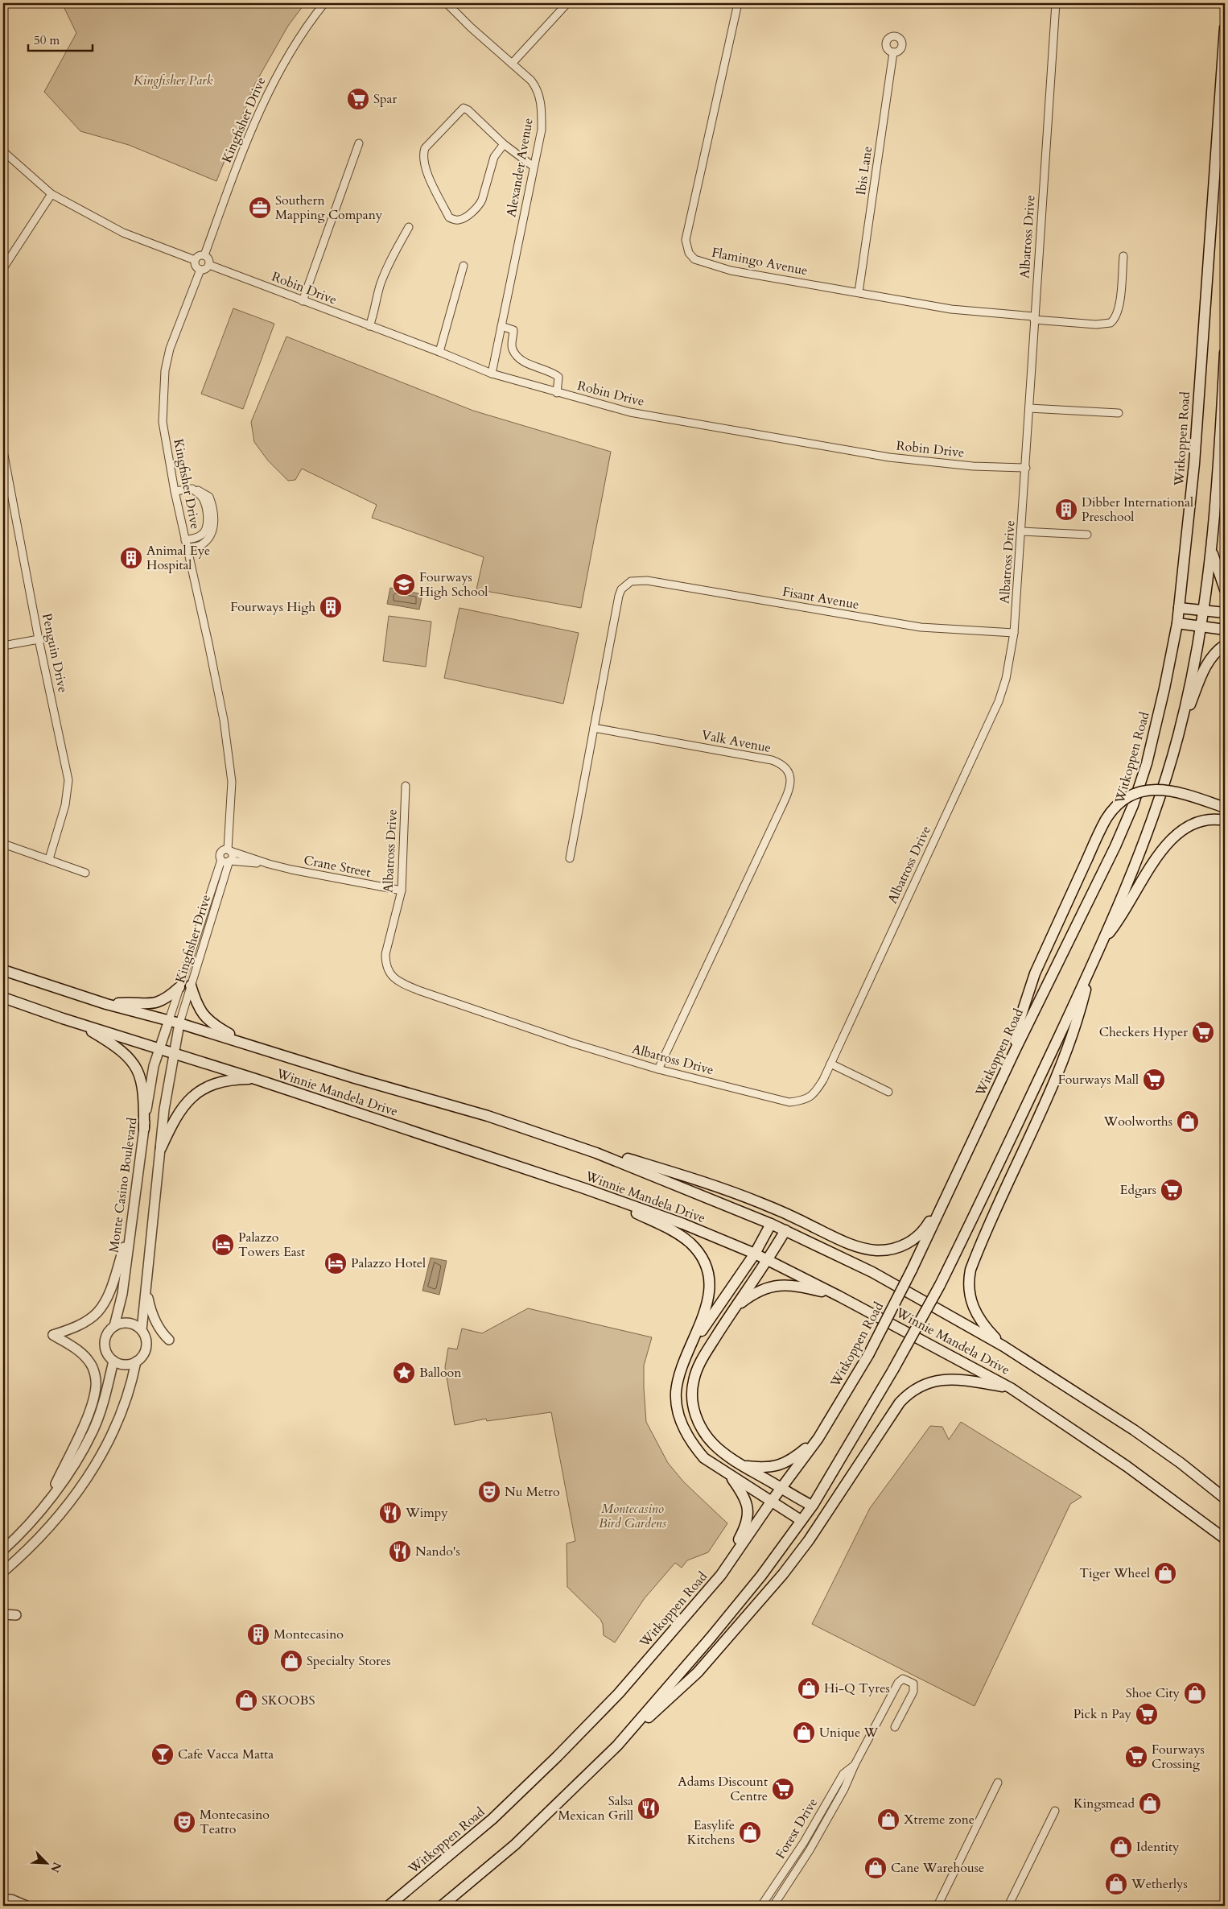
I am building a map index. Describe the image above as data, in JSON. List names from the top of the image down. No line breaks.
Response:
{"streets":{"main road":["Witkoppen Road","Winnie Mandela Drive"],"street":["Kingfisher Drive","Alexander Avenue","Ibis Lane","Albatross Drive","Flamingo Avenue","Robin Drive","Fisant Avenue","Penguin Drive","Valk Avenue","Crane Street","Monte Casino Boulevard","Forest Drive"]},"crossings":[["Kingfisher Drive","Robin Drive"],["Kingfisher Drive","Crane Street"],["Kingfisher Drive","Winnie Mandela Drive"],["Kingfisher Drive","Monte Casino Boulevard"],["Alexander Avenue","Robin Drive"],["Ibis Lane","Flamingo Avenue"],["Albatross Drive","Flamingo Avenue"],["Albatross Drive","Robin Drive"],["Albatross Drive","Fisant Avenue"],["Albatross Drive","Valk Avenue"],["Albatross Drive","Crane Street"],["Fisant Avenue","Valk Avenue"],["Winnie Mandela Drive","Monte Casino Boulevard"]],"parks":["Kingfisher Park","Montecasino Bird Gardens"],"places":{"supermarket":["Spar","Checkers Hyper","Fourways Mall","Edgars","Pick n Pay","Fourways Crossing","Adams Discount Centre"],"office":["Southern Mapping Company"],"building":["Dibber International Preschool","Animal Eye Hospital","Fourways High","Montecasino"],"school or university":["Fourways High School"],"shop":["Woolworths","Tiger Wheel","Specialty Stores","Hi-Q Tyres","Shoe City","SKOOBS","Unique W","Kingsmead","Xtreme zone","Easylife Kitchens","Identity","Cane Warehouse","Wetherlys"],"hotel":["Palazzo Towers East","Palazzo Hotel"],"place":["Balloon"],"theatre":["Nu Metro","Montecasino Teatro"],"restaurant":["Wimpy","Nando's","Salsa Mexican Grill"],"bar":["Cafe Vacca Matta"]},"scale_bar":"50 m","north":"bottom right"}
